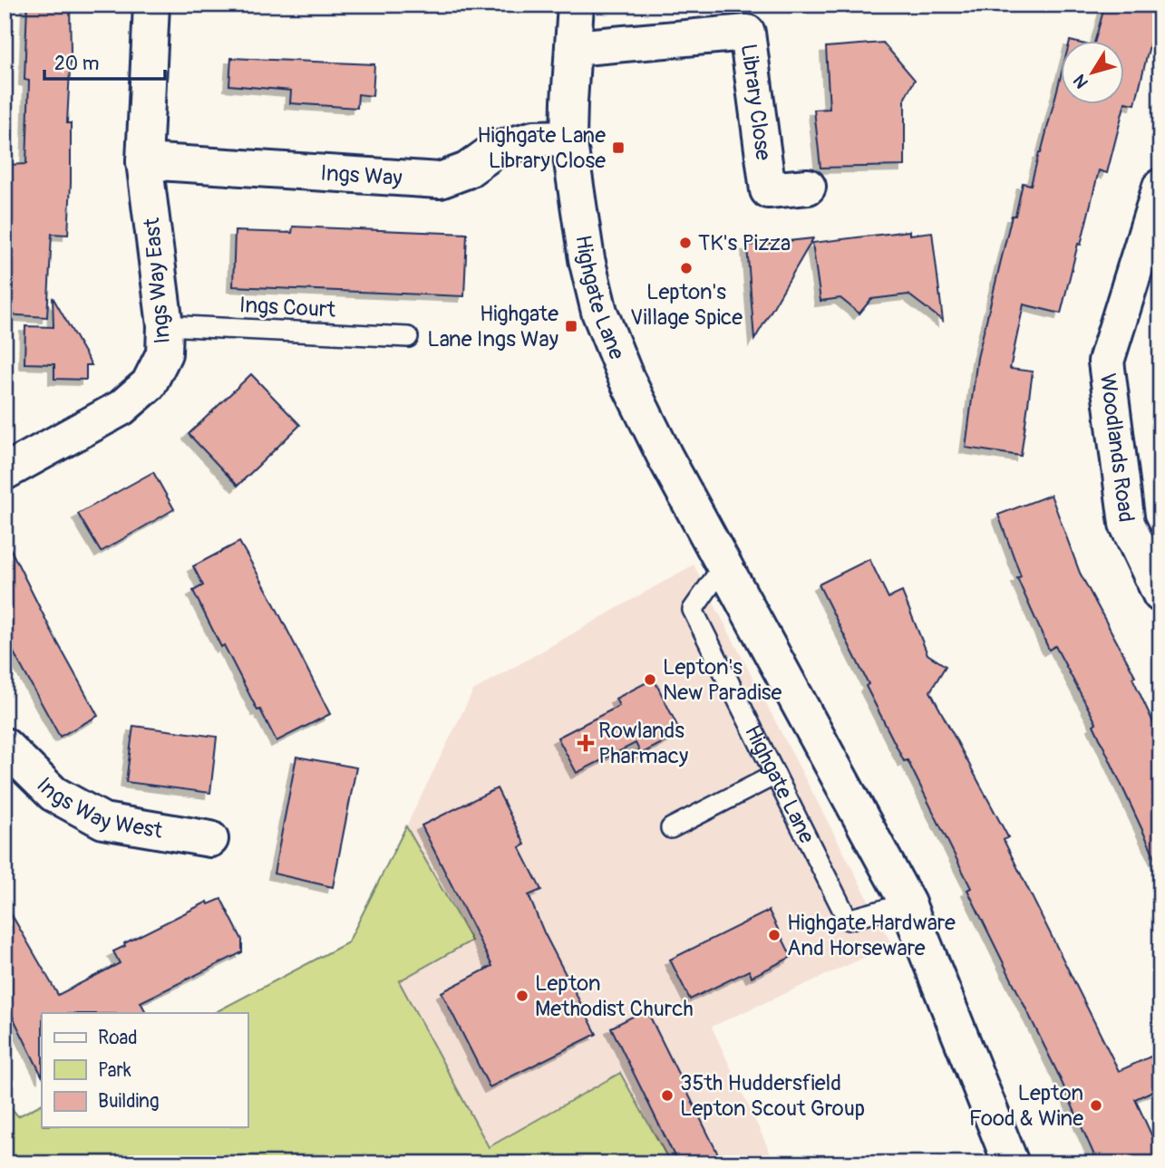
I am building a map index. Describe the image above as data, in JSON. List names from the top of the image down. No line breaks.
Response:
{"streets":{"street":["Library Close","Ings Way","Ings Way East","Highgate Lane","Woodlands Road","Ings Way West"],"lane":["Ings Court"]},"crossings":[["Library Close","Highgate Lane"],["Ings Way","Ings Way East"],["Ings Way","Highgate Lane"],["Ings Way East","Ings Court"]],"places":{"transit":["Highgate Lane Library Close","Highgate Lane Ings Way"],"other":["TK's Pizza","Lepton's Village Spice","Lepton's New Paradise","Highgate Hardware And Horseware","Lepton Methodist Church","35th Huddersfield Lepton Scout Group","Lepton Food & Wine"],"health":["Rowlands Pharmacy"]},"legend":["Road","Park","Building"],"scale_bar":"20 m","north":"bottom left"}
